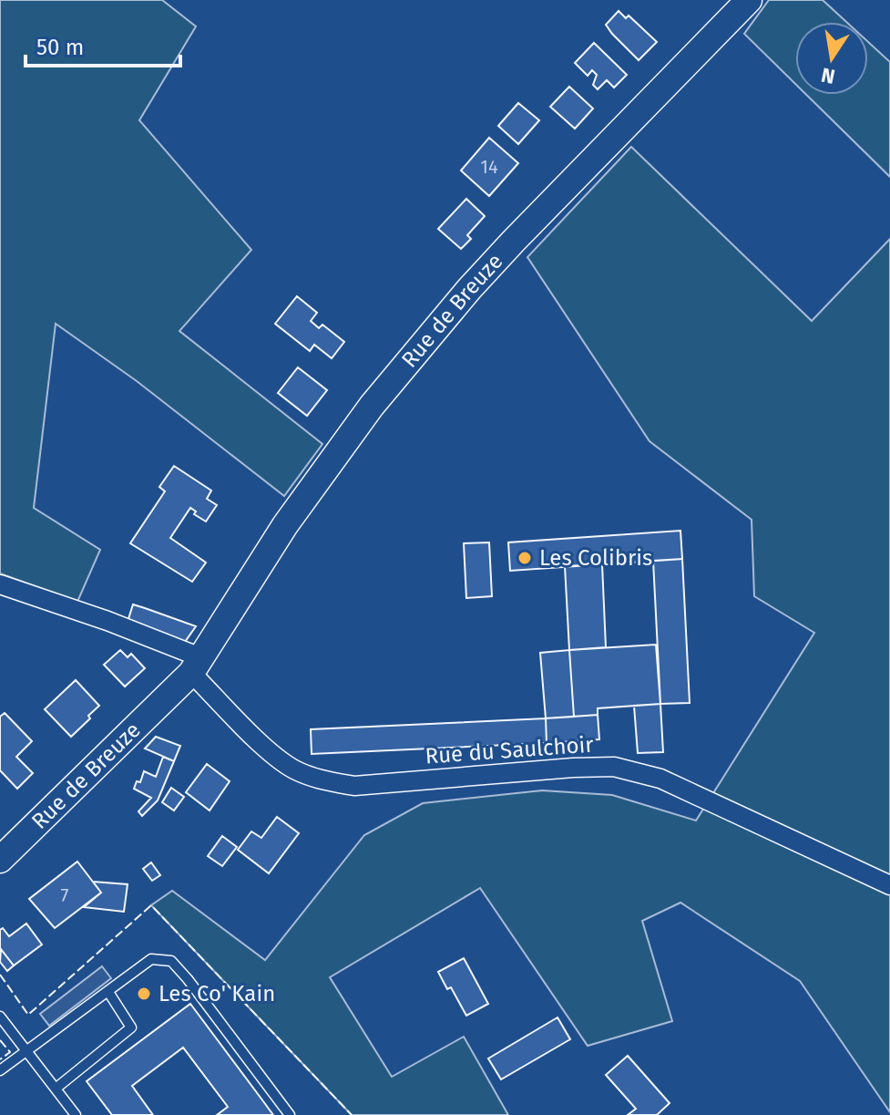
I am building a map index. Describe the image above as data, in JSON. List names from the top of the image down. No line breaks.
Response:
{"streets":{"street":["Rue de Breuze","Rue du Saulchoir"]},"crossings":[["Rue de Breuze","Rue du Saulchoir"]],"places":["Les Colibris","Les Co' Kain"],"house_numbers":["14","7"],"scale_bar":"50 m","north":"bottom"}
